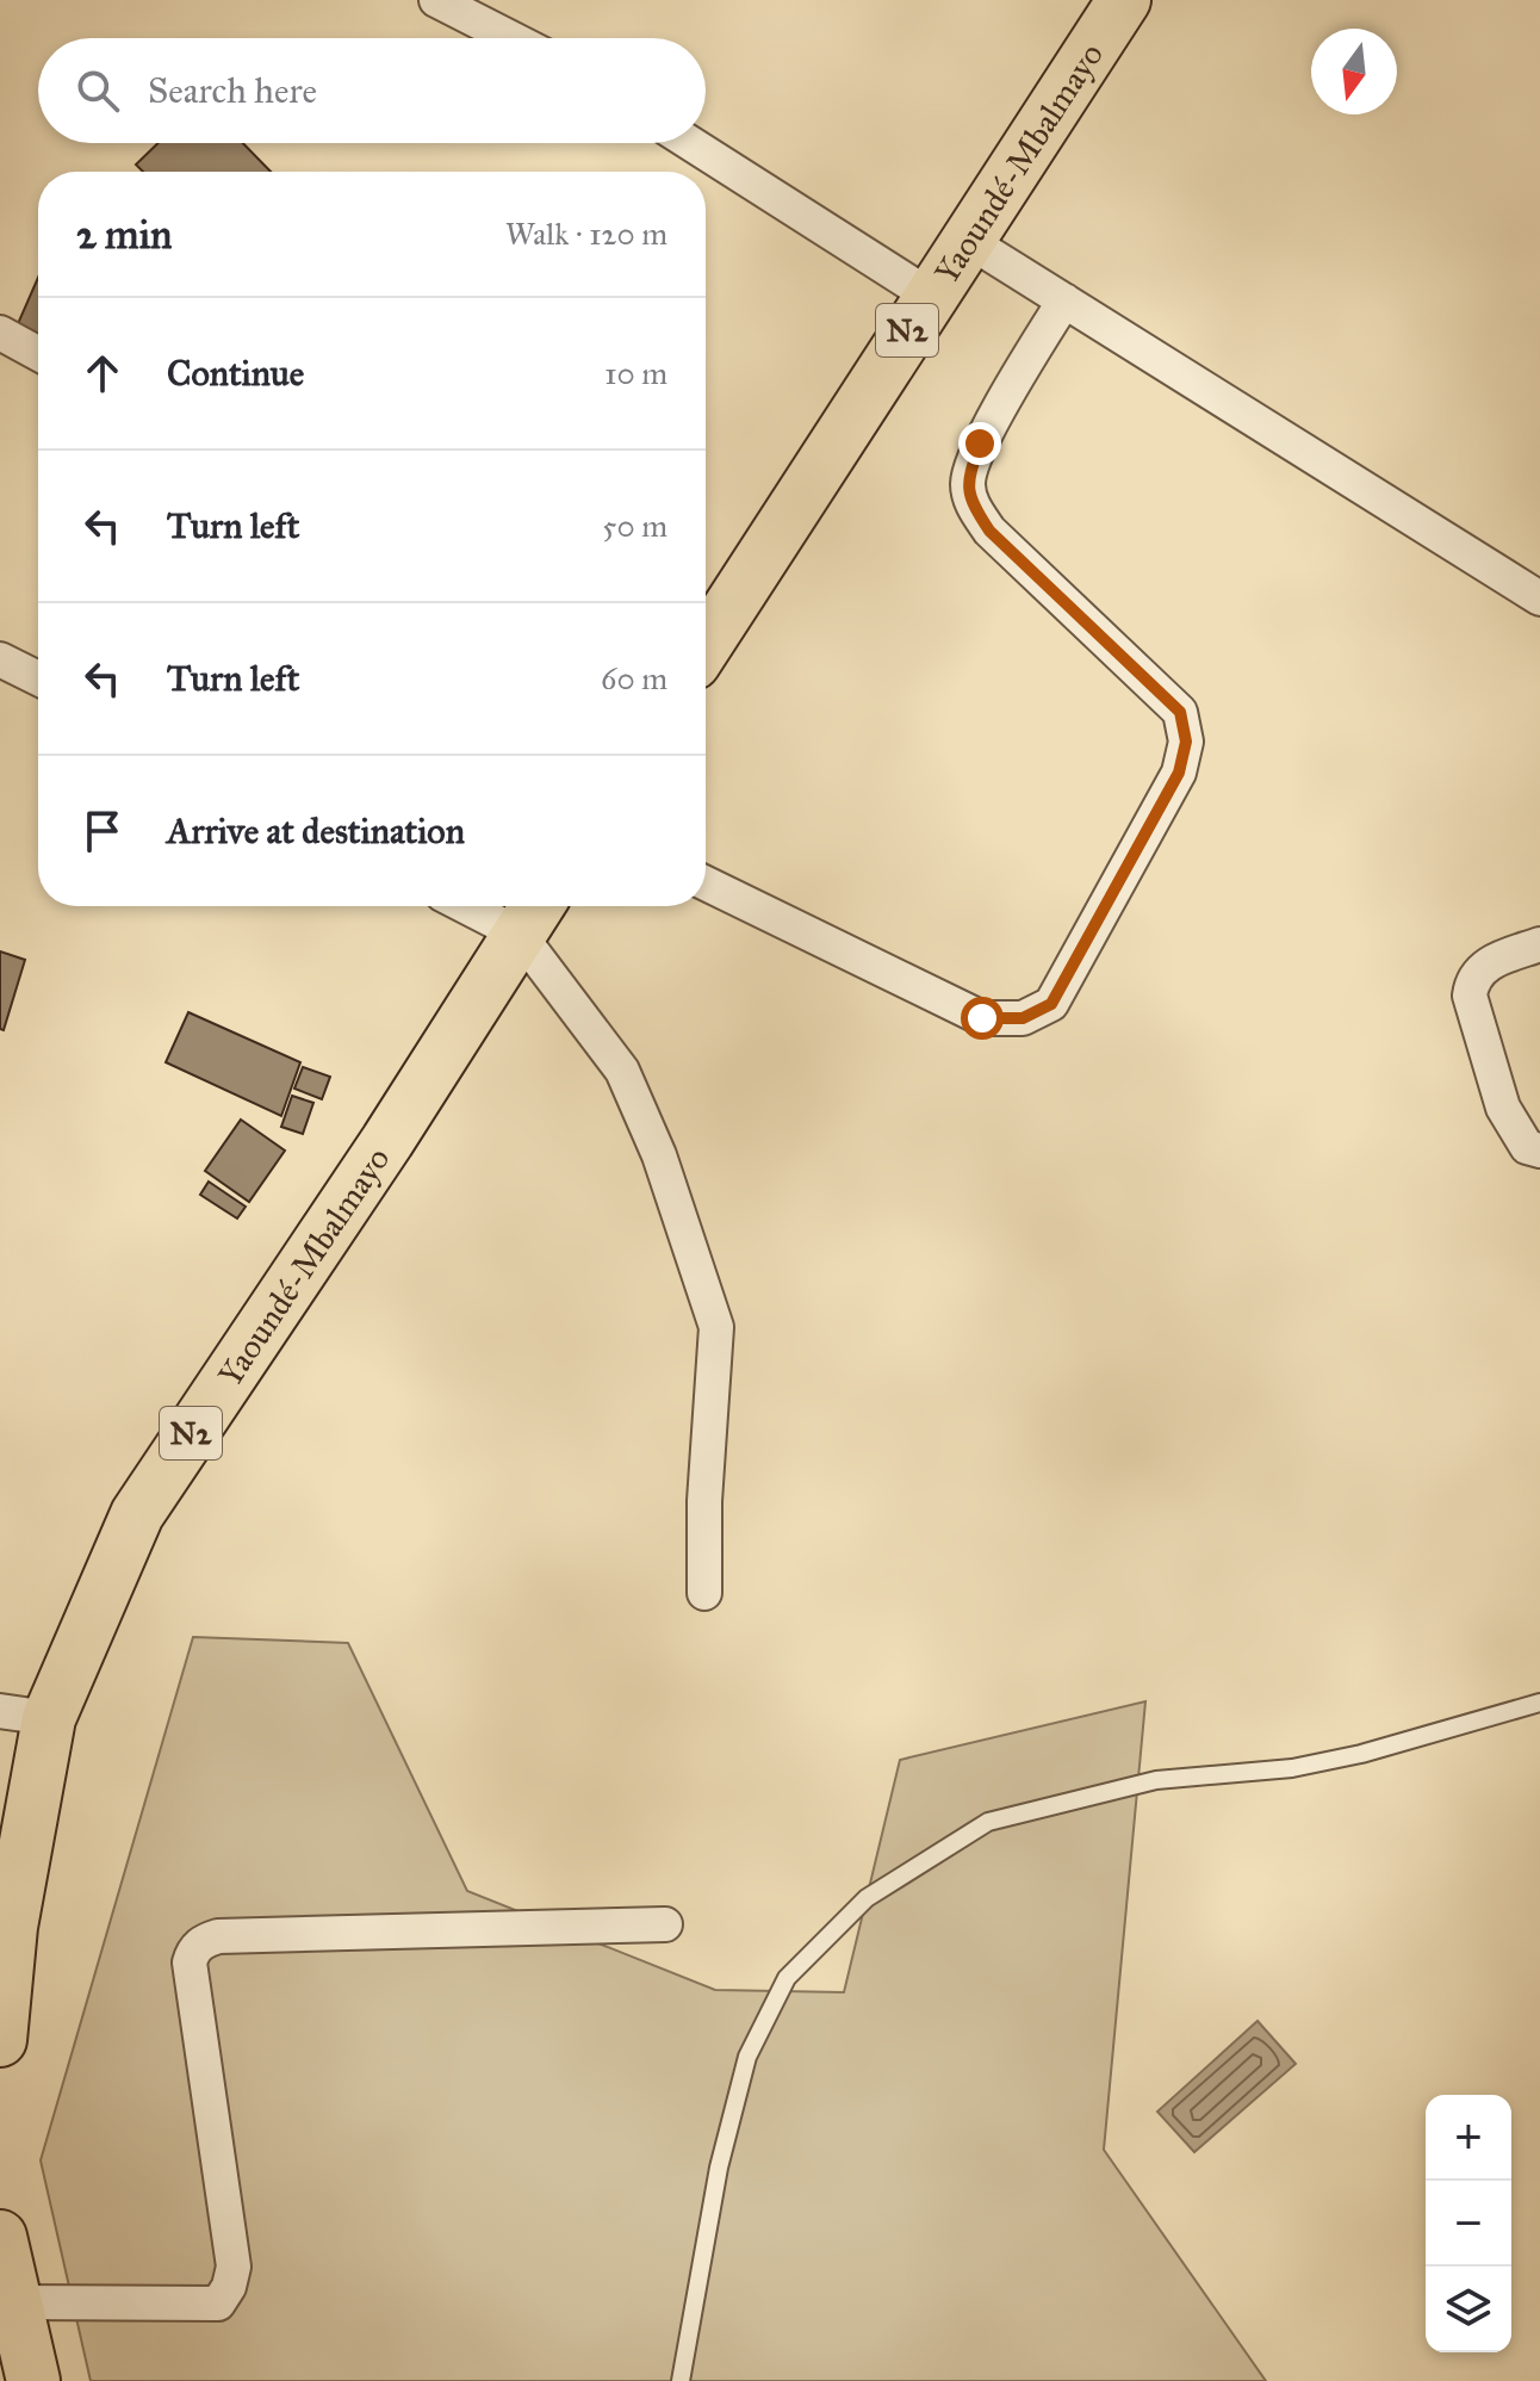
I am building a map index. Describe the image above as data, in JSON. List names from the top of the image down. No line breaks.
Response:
{"streets":{"highway":["Yaoundé-Mbalmayo","N2"]},"north":"bottom","page":{"search":"Search here","heading":["2 min","Walk · 120 m"],"list":[["Continue","10 m"],["Turn left","50 m"],["Turn left","60 m"],"Arrive at destination"],"map_buttons":["+","−"]}}
